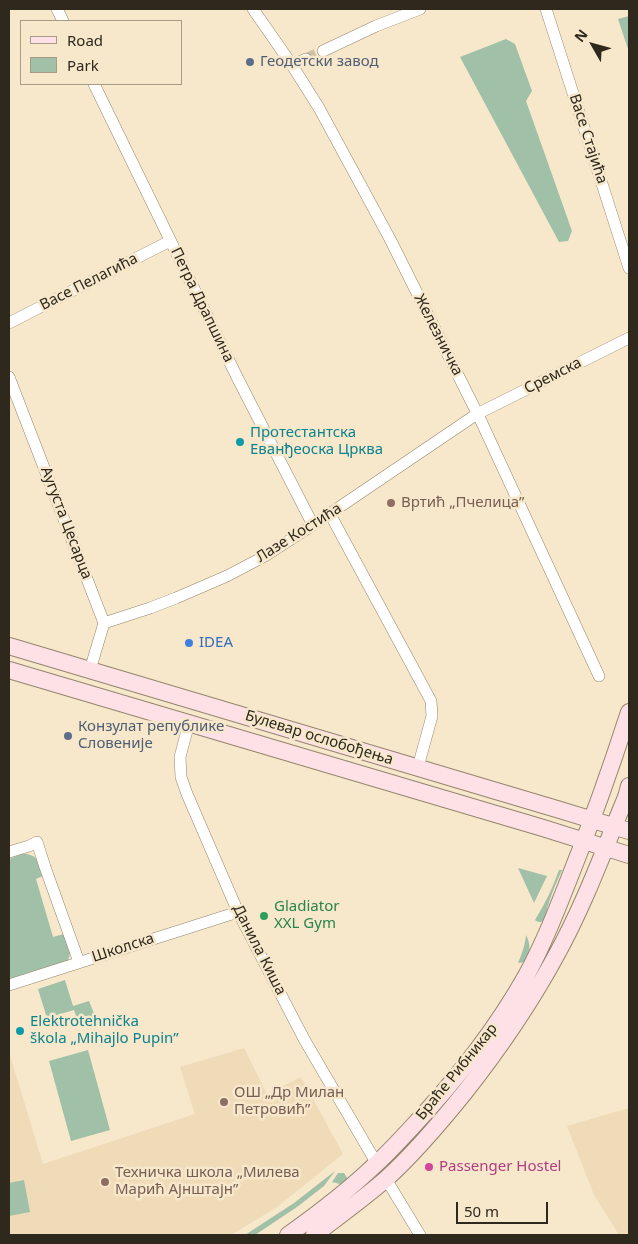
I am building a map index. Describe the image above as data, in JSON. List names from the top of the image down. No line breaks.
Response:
{"streets":{"main road":["Булевар ослобођења","Браће Рибникар"],"street":["Васе Стајића","Васе Пелагића","Петра Драпшина","Железничка","Сремска","Аугуста Цесарца","Лазе Костића","Школска","Данила Киша"]},"crossings":[["Васе Пелагића","Петра Драпшина"],["Петра Драпшина","Лазе Костића"],["Железничка","Сремска"],["Железничка","Лазе Костића"],["Сремска","Лазе Костића"],["Аугуста Цесарца","Лазе Костића"],["Булевар ослобођења","Данила Киша"],["Булевар ослобођења","Браће Рибникар"],["Школска","Данила Киша"],["Данила Киша","Браће Рибникар"]],"places":["Геодетски завод","Протестантска Еванђеоска Црква","Вртић „Пчелица”","IDEA","Конзулат републике Словеније","Gladiator XXL Gym","Elektrotehnička škola „Mihajlo Pupin”","ОШ „Др Милан Петровић”","Passenger Hostel","Техничка школа „Милева Марић Ајнштајн”"],"legend":["Road","Park"],"scale_bar":"50 m","north":"top left"}
